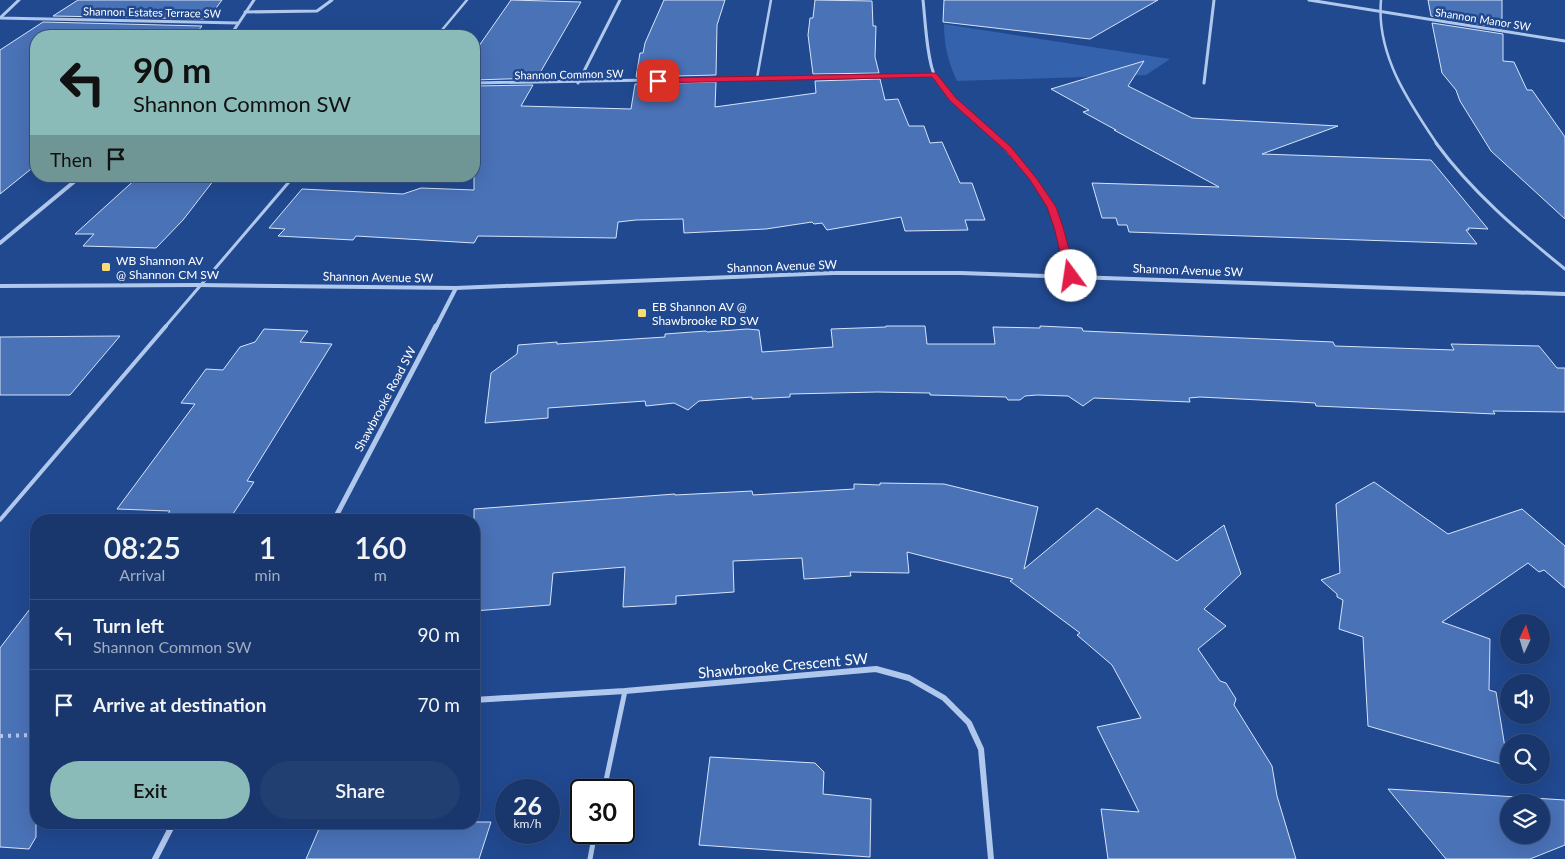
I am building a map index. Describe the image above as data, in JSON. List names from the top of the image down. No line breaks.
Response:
{"streets":{"street":["Shannon Estates Terrace SW","Shannon Manor SW","Shannon Common SW","Shannon Avenue SW","Shawbrooke Road SW","Shawbrooke Crescent SW"]},"crossings":[["Shannon Avenue SW","Shawbrooke Road SW"]],"places":{"transit":["WB Shannon AV @ Shannon CM SW","EB Shannon AV @ Shawbrooke RD SW"]},"north":"top","page":{"turn":["90 m","Shannon Common SW"],"then":"Then","eta":["08:25","Arrival","1","min","160","m"],"list":[{"name":"Turn left","note":"Shannon Common SW","value":"90 m"},{"name":"Arrive at destination","value":"70 m"}],"buttons":["Exit","Share"],"speed":"26 km/h","limit":"30"}}
